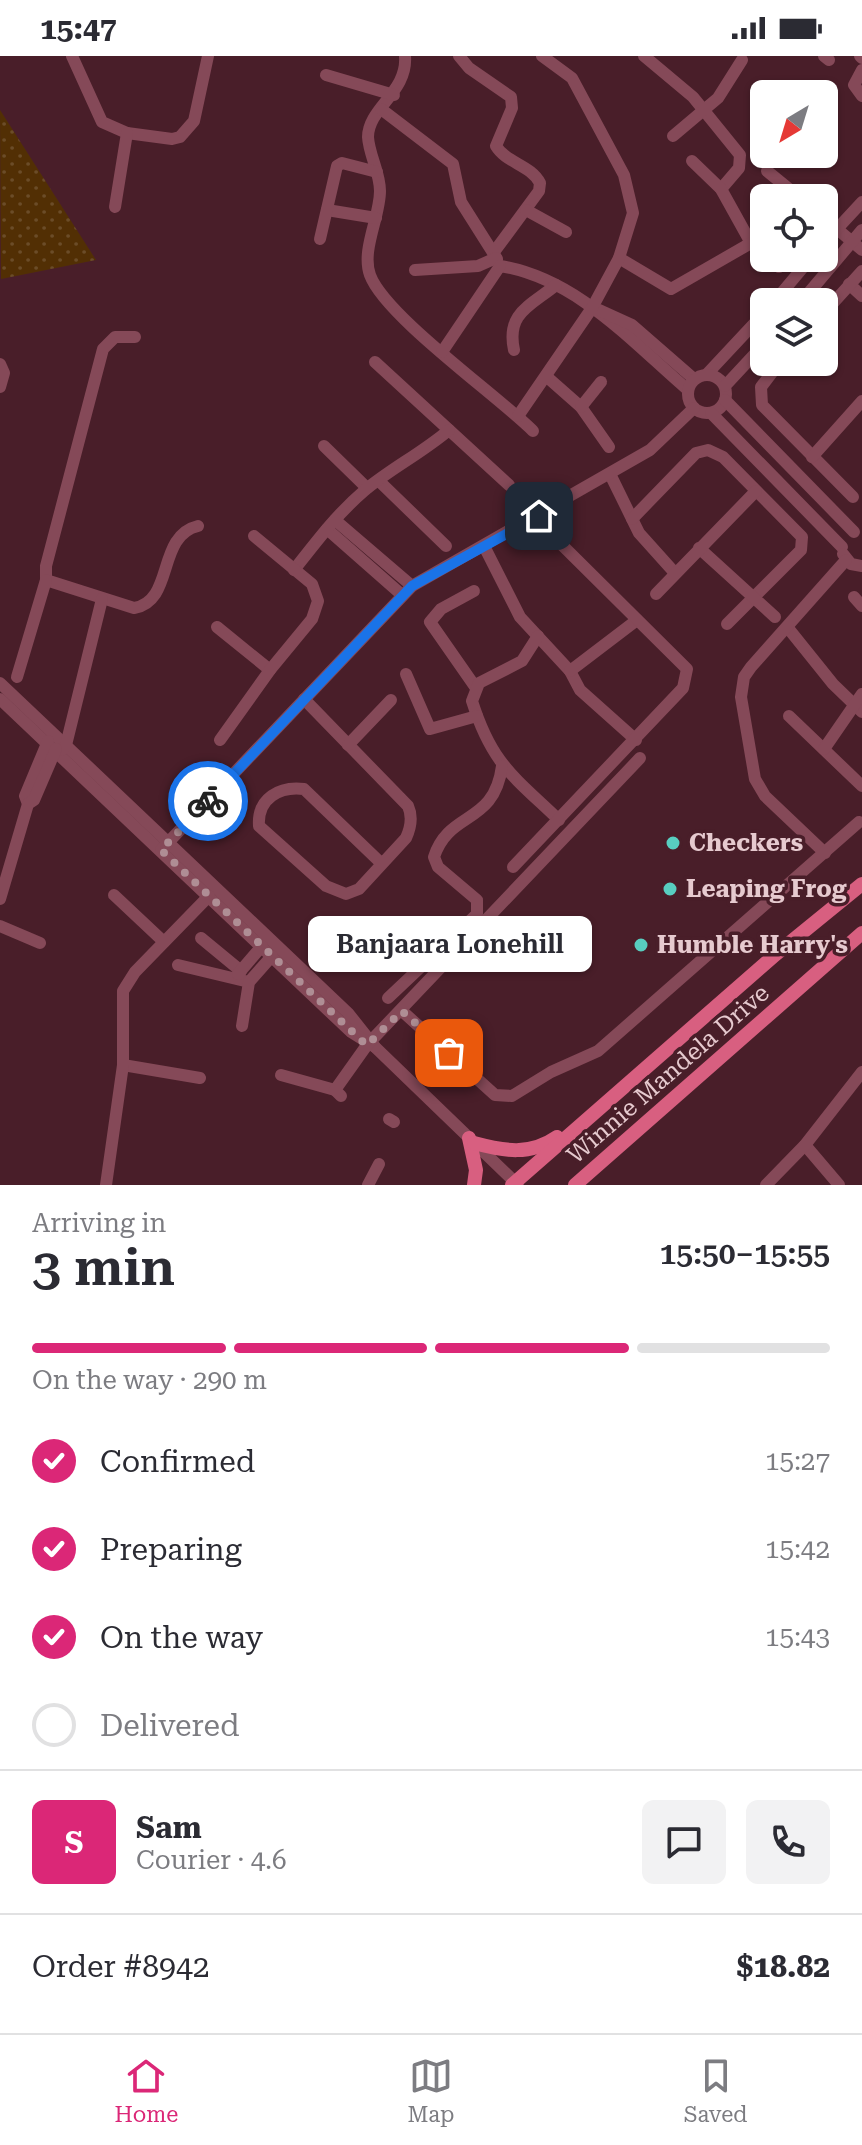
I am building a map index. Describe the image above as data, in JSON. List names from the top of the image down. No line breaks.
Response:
{"streets":{"main road":["Winnie Mandela Drive"]},"places":["Checkers","Leaping Frog","Humble Harry's","Banjaara Lonehill"],"north":"bottom left","page":{"status":"15:47","bubble":"Banjaara Lonehill","heading":["3 min","Arriving in","15:50–15:55"],"panel":["Sam","Courier · 4.6","Order #8942","$18.82"],"bar":"On the way · 290 m","list":[["Confirmed","15:27"],["Preparing","15:42"],["On the way","15:43"],"Delivered"],"round":"S","tabs":["Home","Map","Saved"]}}
